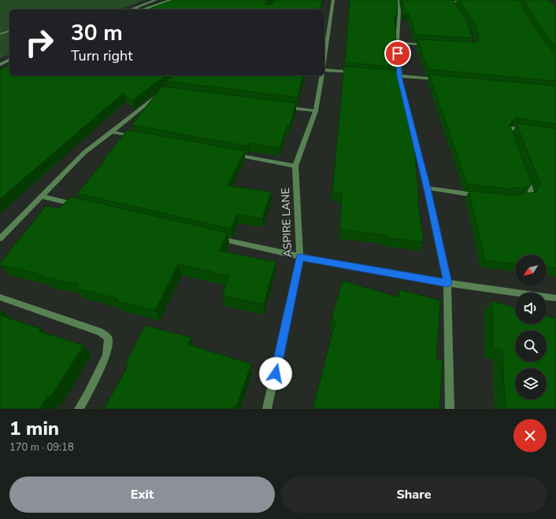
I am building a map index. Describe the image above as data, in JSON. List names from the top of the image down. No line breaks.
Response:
{"streets":{"street":["ASPIRE LANE"]},"north":"bottom left","page":{"turn":["30 m","Turn right"],"heading":["1 min","170 m · 09:18"],"buttons":["Exit","Share"]}}
